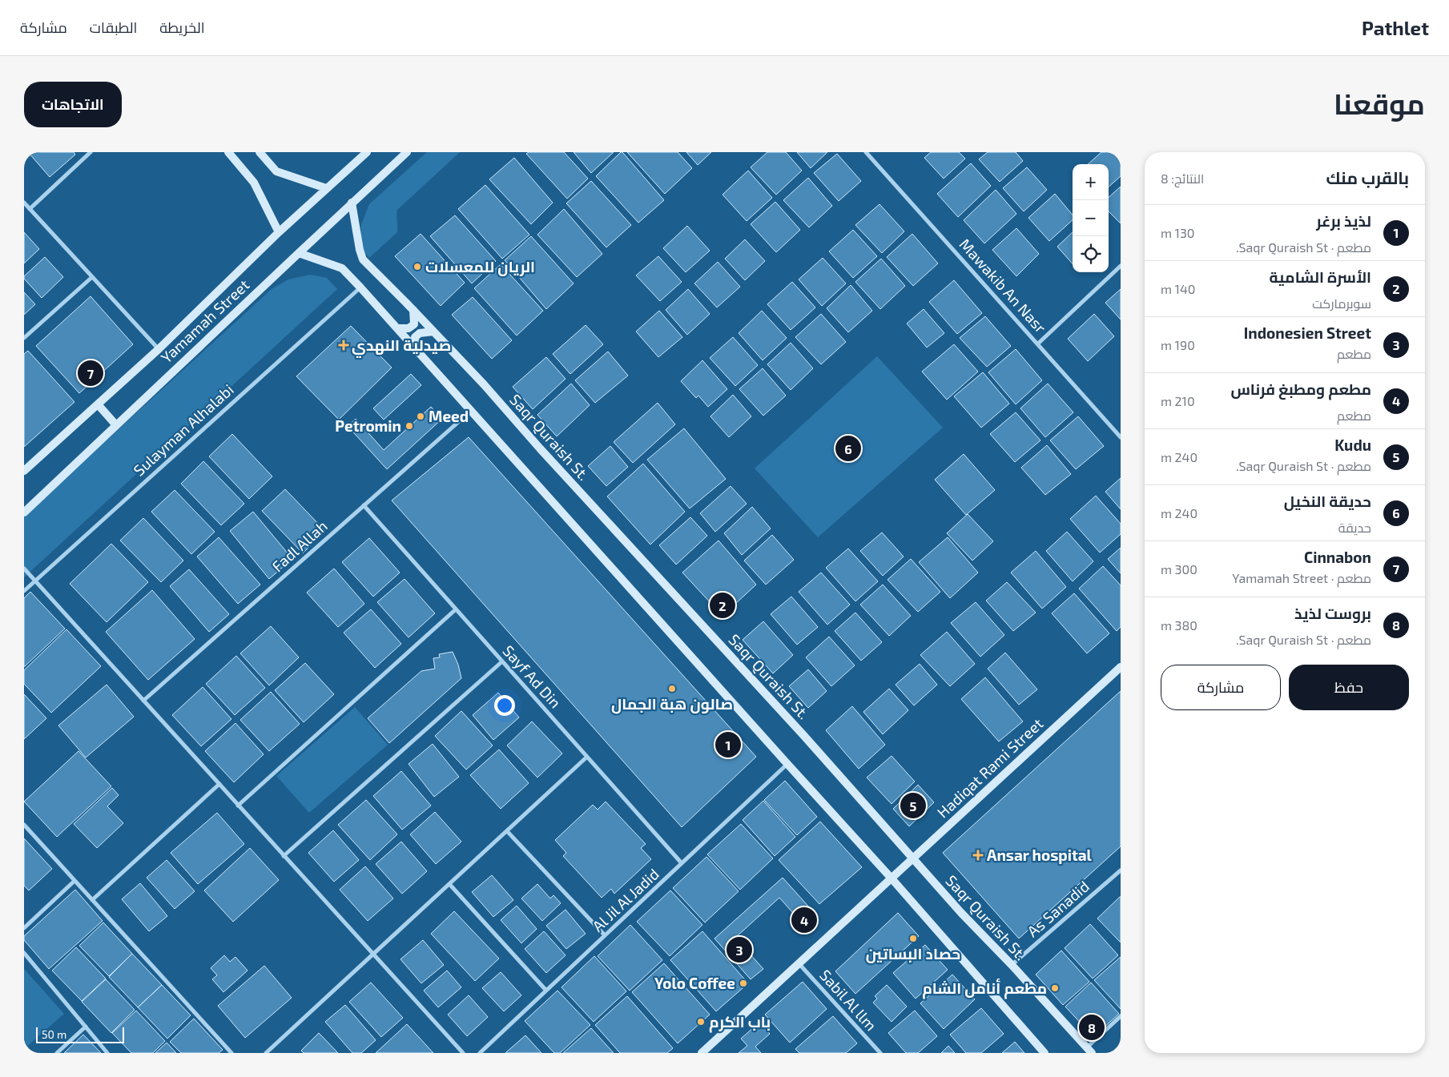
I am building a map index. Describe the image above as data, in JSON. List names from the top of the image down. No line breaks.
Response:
{"streets":{"street":["Mawakib An Nasr","Yamamah Street","Sulayman Alhalabi","Saqr Quraish St.","Fadl Allah","Sayf Ad Din","Hadiqat Rami Street","Al Jil Al Jadid","As Sanadid","Sabil Al llm"]},"crossings":[["Yamamah Street","Saqr Quraish St."],["Saqr Quraish St.","Hadiqat Rami Street"],["Saqr Quraish St.","As Sanadid"],["Fadl Allah","Sayf Ad Din"],["Sayf Ad Din","Al Jil Al Jadid"],["Hadiqat Rami Street","Sabil Al llm"]],"places":{"other":["الريان للمعسلات","Meed","Petromin","صالون هبة الجمال","حصاد البساتين","Yolo Coffee","مطعم أنامل الشام","باب الكرم"],"health":["صيدلية النهدي","Ansar hospital"]},"scale_bar":"50 m","page":{"header":"Pathlet","nav":["الخريطة","الطبقات","مشاركة"],"title":"موقعنا","buttons":["الاتجاهات",["حفظ","مشاركة"]],"heading":["بالقرب منك","النتائج: 8"],"map_buttons":["+","−"],"list":[{"mark":"1","name":"لذيذ برغر","note":"مطعم · Saqr Quraish St.","value":"130 m"},{"mark":"2","name":"الأسرة الشامية","note":"سوبرماركت","value":"140 m"},{"mark":"3","name":"Indonesien Street","note":"مطعم","value":"190 m"},{"mark":"4","name":"مطعم ومطبغ فرناس","note":"مطعم","value":"210 m"},{"mark":"5","name":"Kudu","note":"مطعم · Saqr Quraish St.","value":"240 m"},{"mark":"6","name":"حديقة النخيل","note":"حديقة","value":"240 m"},{"mark":"7","name":"Cinnabon","note":"مطعم · Yamamah Street","value":"300 m"},{"mark":"8","name":"بروست لذيذ","note":"مطعم · Saqr Quraish St.","value":"380 m"}],"pins":["7","6","2","1","5","4","3","8"],"scale":"50 m"}}
